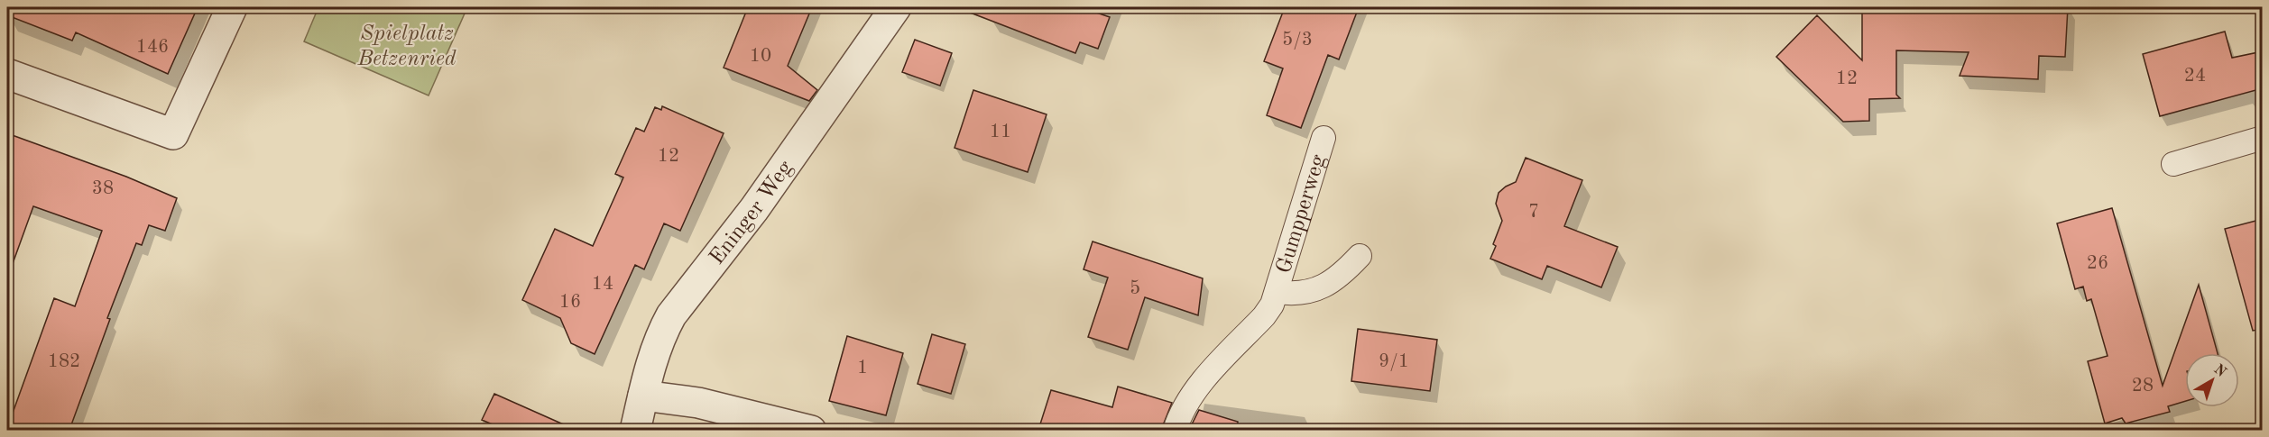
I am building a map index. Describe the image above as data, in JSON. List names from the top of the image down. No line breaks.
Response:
{"streets":{"street":["Eninger Weg"],"lane":["Gumpperweg"]},"parks":["Spielplatz Betzenried"],"house_numbers":["5/3","146","10","24","12","11","12","38","7","26","14","5","16","182","9/1","1","28"],"north":"top right"}
